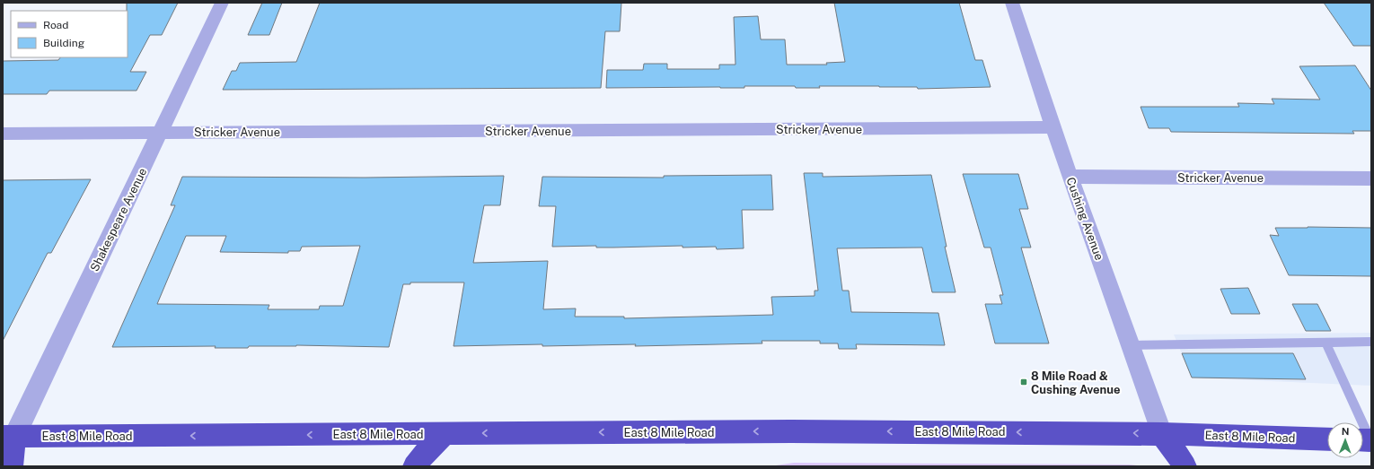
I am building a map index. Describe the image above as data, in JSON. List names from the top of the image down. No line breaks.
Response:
{"streets":{"highway":["East 8 Mile Road"],"street":["Stricker Avenue","Cushing Avenue","Shakespeare Avenue"]},"crossings":[["Stricker Avenue","Cushing Avenue"],["Stricker Avenue","Shakespeare Avenue"],["Cushing Avenue","East 8 Mile Road"],["Shakespeare Avenue","East 8 Mile Road"]],"one_way":["East 8 Mile Road"],"places":{"transit":["8 Mile Road & Cushing Avenue"]},"legend":["Road","Building"],"north":"top"}
